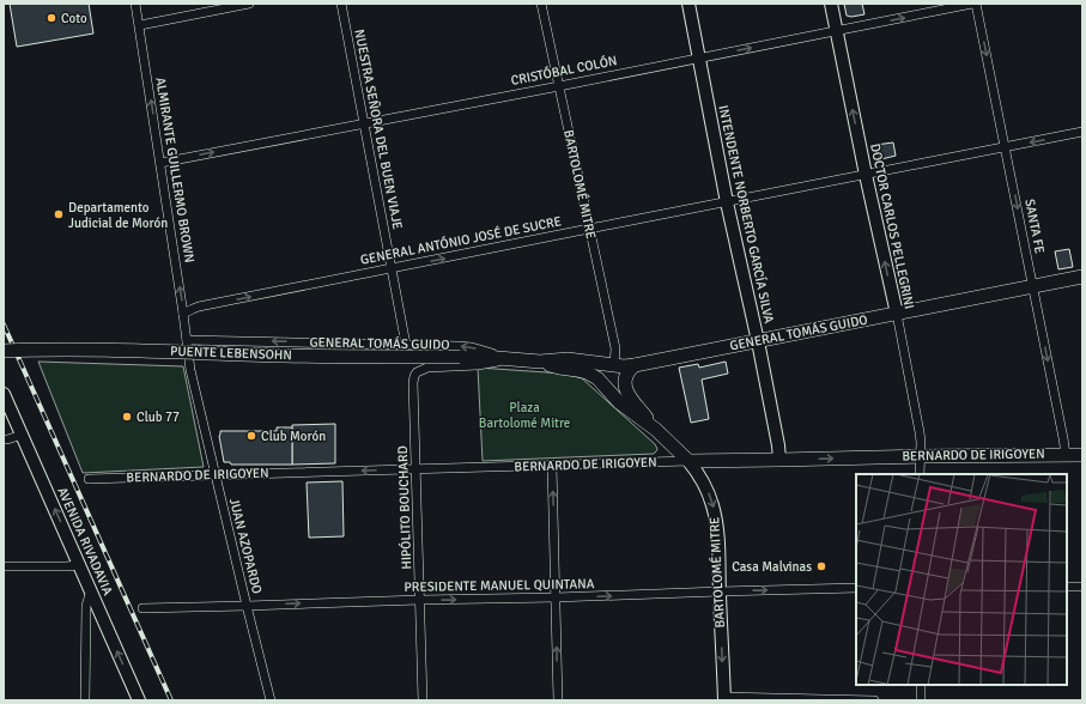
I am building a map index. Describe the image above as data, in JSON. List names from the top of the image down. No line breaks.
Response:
{"streets":{"main road":["BARTOLOMÉ MITRE","GENERAL TOMÁS GUIDO","PUENTE LEBENSOHN","BERNARDO DE IRIGOYEN"],"street":["CRISTÓBAL COLÓN","NUESTRA SEÑORA DEL BUEN VIAJE","ALMIRANTE GUILLERMO BROWN","INTENDENTE NORBERTO GARCÍA SILVA","DOCTOR CARLOS PELLEGRINI","SANTA FE","GENERAL ANTÓNIO JOSÉ DE SUCRE","HIPÓLITO BOUCHARD","AVENIDA RIVADAVIA","JUAN AZOPARDO","PRESIDENTE MANUEL QUINTANA"]},"crossings":[["CRISTÓBAL COLÓN","NUESTRA SEÑORA DEL BUEN VIAJE"],["CRISTÓBAL COLÓN","ALMIRANTE GUILLERMO BROWN"],["CRISTÓBAL COLÓN","BARTOLOMÉ MITRE"],["CRISTÓBAL COLÓN","INTENDENTE NORBERTO GARCÍA SILVA"],["CRISTÓBAL COLÓN","DOCTOR CARLOS PELLEGRINI"],["NUESTRA SEÑORA DEL BUEN VIAJE","GENERAL ANTÓNIO JOSÉ DE SUCRE"],["NUESTRA SEÑORA DEL BUEN VIAJE","GENERAL TOMÁS GUIDO"],["ALMIRANTE GUILLERMO BROWN","GENERAL ANTÓNIO JOSÉ DE SUCRE"],["ALMIRANTE GUILLERMO BROWN","GENERAL TOMÁS GUIDO"],["ALMIRANTE GUILLERMO BROWN","JUAN AZOPARDO"],["BARTOLOMÉ MITRE","GENERAL ANTÓNIO JOSÉ DE SUCRE"],["BARTOLOMÉ MITRE","GENERAL TOMÁS GUIDO"],["BARTOLOMÉ MITRE","BERNARDO DE IRIGOYEN"],["BARTOLOMÉ MITRE","PRESIDENTE MANUEL QUINTANA"],["INTENDENTE NORBERTO GARCÍA SILVA","GENERAL ANTÓNIO JOSÉ DE SUCRE"],["INTENDENTE NORBERTO GARCÍA SILVA","GENERAL TOMÁS GUIDO"],["INTENDENTE NORBERTO GARCÍA SILVA","BERNARDO DE IRIGOYEN"],["DOCTOR CARLOS PELLEGRINI","GENERAL ANTÓNIO JOSÉ DE SUCRE"],["DOCTOR CARLOS PELLEGRINI","GENERAL TOMÁS GUIDO"],["DOCTOR CARLOS PELLEGRINI","BERNARDO DE IRIGOYEN"],["SANTA FE","GENERAL ANTÓNIO JOSÉ DE SUCRE"],["SANTA FE","GENERAL TOMÁS GUIDO"],["SANTA FE","BERNARDO DE IRIGOYEN"],["GENERAL TOMÁS GUIDO","PUENTE LEBENSOHN"],["GENERAL TOMÁS GUIDO","HIPÓLITO BOUCHARD"],["GENERAL TOMÁS GUIDO","JUAN AZOPARDO"],["BERNARDO DE IRIGOYEN","HIPÓLITO BOUCHARD"],["BERNARDO DE IRIGOYEN","JUAN AZOPARDO"],["HIPÓLITO BOUCHARD","PRESIDENTE MANUEL QUINTANA"],["JUAN AZOPARDO","PRESIDENTE MANUEL QUINTANA"]],"one_way":["CRISTÓBAL COLÓN","ALMIRANTE GUILLERMO BROWN","DOCTOR CARLOS PELLEGRINI","SANTA FE","AVENIDA RIVADAVIA","PRESIDENTE MANUEL QUINTANA"],"parks":["Plaza Bartolomé Mitre"],"places":["Coto","Departamento Judicial de Morón","Club 77","Club Morón","Casa Malvinas"]}
